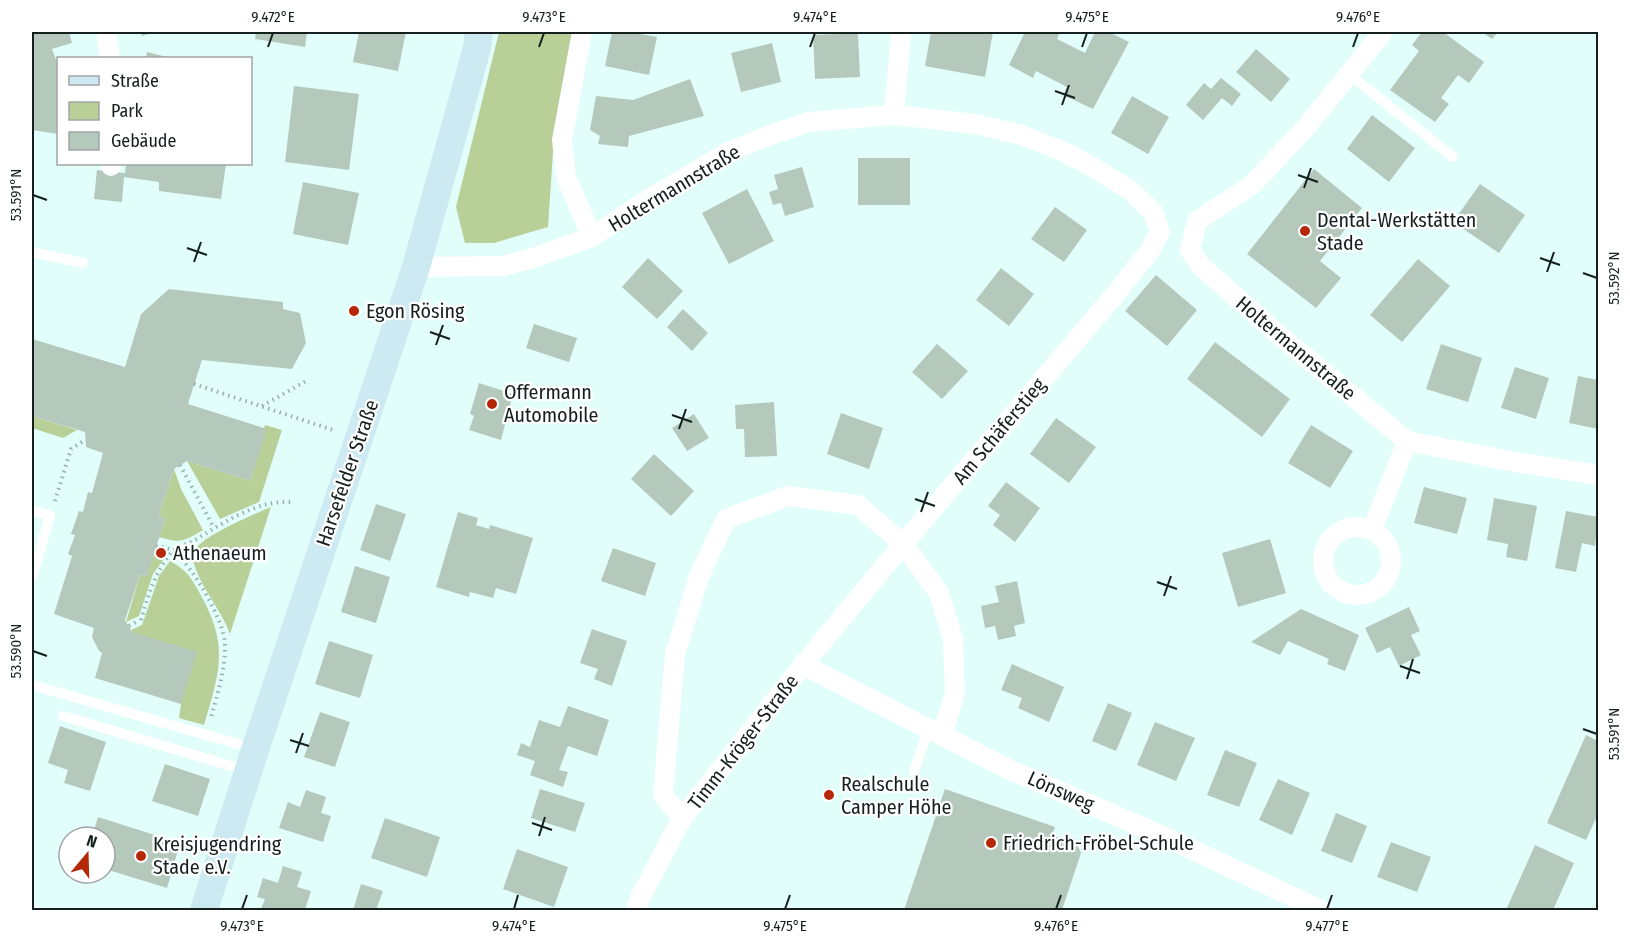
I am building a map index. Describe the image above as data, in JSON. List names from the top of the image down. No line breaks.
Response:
{"streets":{"main road":["Harsefelder Straße"],"street":["Holtermannstraße","Am Schäferstieg","Timm-Kröger-Straße","Lönsweg"]},"crossings":[["Holtermannstraße","Am Schäferstieg"],["Holtermannstraße","Harsefelder Straße"],["Am Schäferstieg","Timm-Kröger-Straße"],["Am Schäferstieg","Lönsweg"],["Timm-Kröger-Straße","Lönsweg"]],"places":["Dental-Werkstätten Stade","Egon Rösing","Offermann Automobile","Athenaeum","Realschule Camper Höhe","Friedrich-Fröbel-Schule","Kreisjugendring Stade e.V."],"legend":["Straße","Park","Gebäude"],"north":"top","coordinates":["9.472°E","9.473°E","9.474°E","9.475°E","9.476°E","53.591°N","53.592°N","53.590°N","9.477°E"]}
